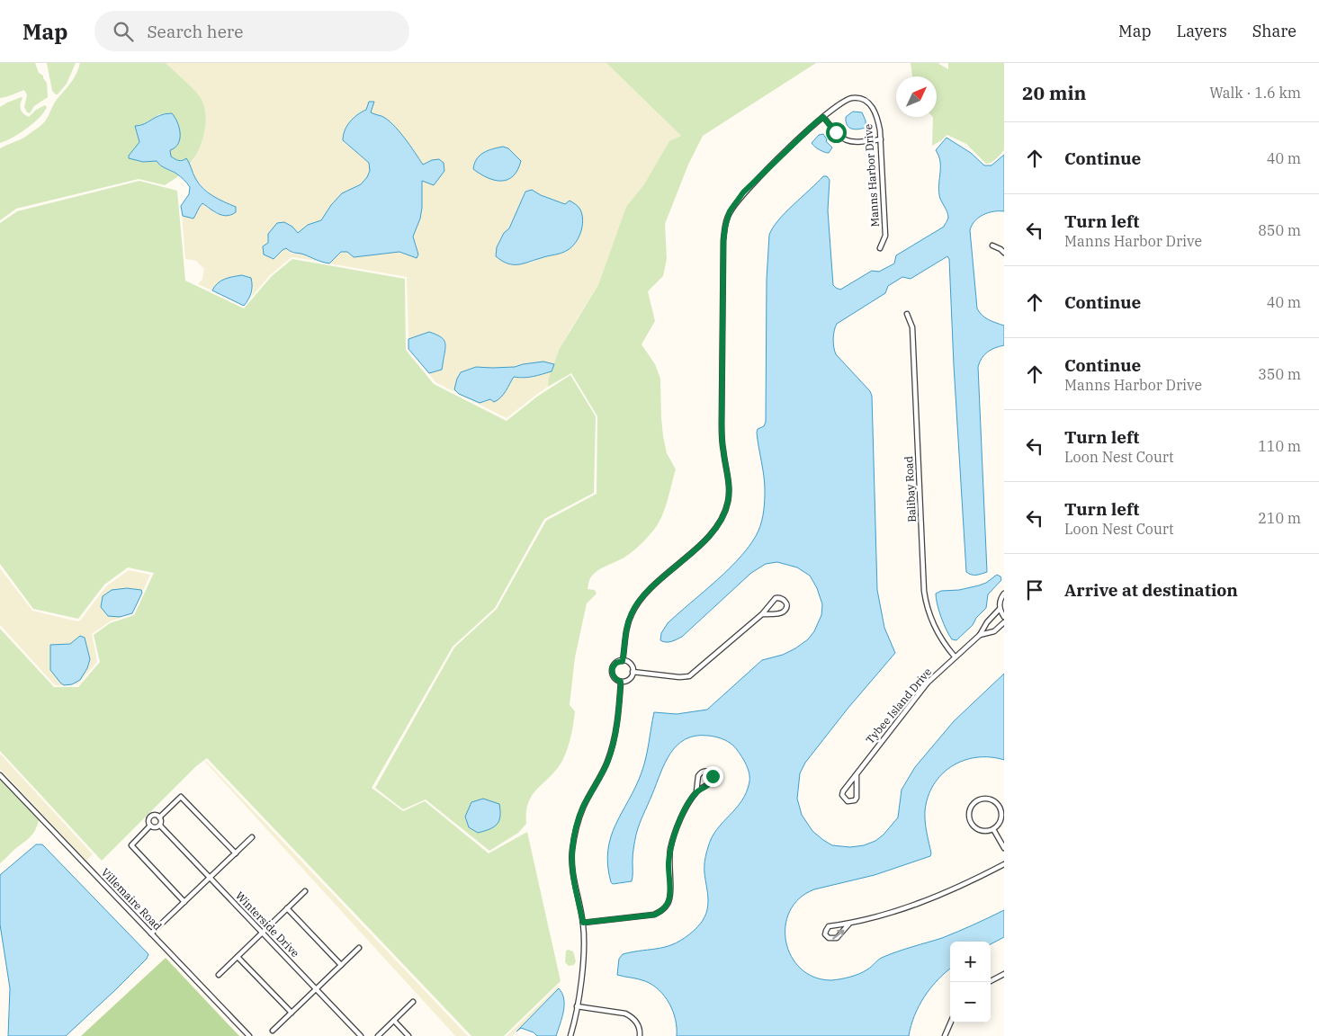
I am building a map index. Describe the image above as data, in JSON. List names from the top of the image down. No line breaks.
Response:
{"streets":{"street":["Manns Harbor Drive","Balibay Road","Tybee Island Drive","Villemaire Road","Winterside Drive"]},"crossings":[["Balibay Road","Tybee Island Drive"]],"north":"top right","page":{"header":"Map","search":"Search here","nav":["Map","Layers","Share"],"heading":["20 min","Walk · 1.6 km"],"list":[["Continue","40 m"],["Turn left","Manns Harbor Drive","850 m"],["Continue","40 m"],["Continue","Manns Harbor Drive","350 m"],["Turn left","Loon Nest Court","110 m"],["Turn left","Loon Nest Court","210 m"],"Arrive at destination"],"map_buttons":["+","−"]}}
